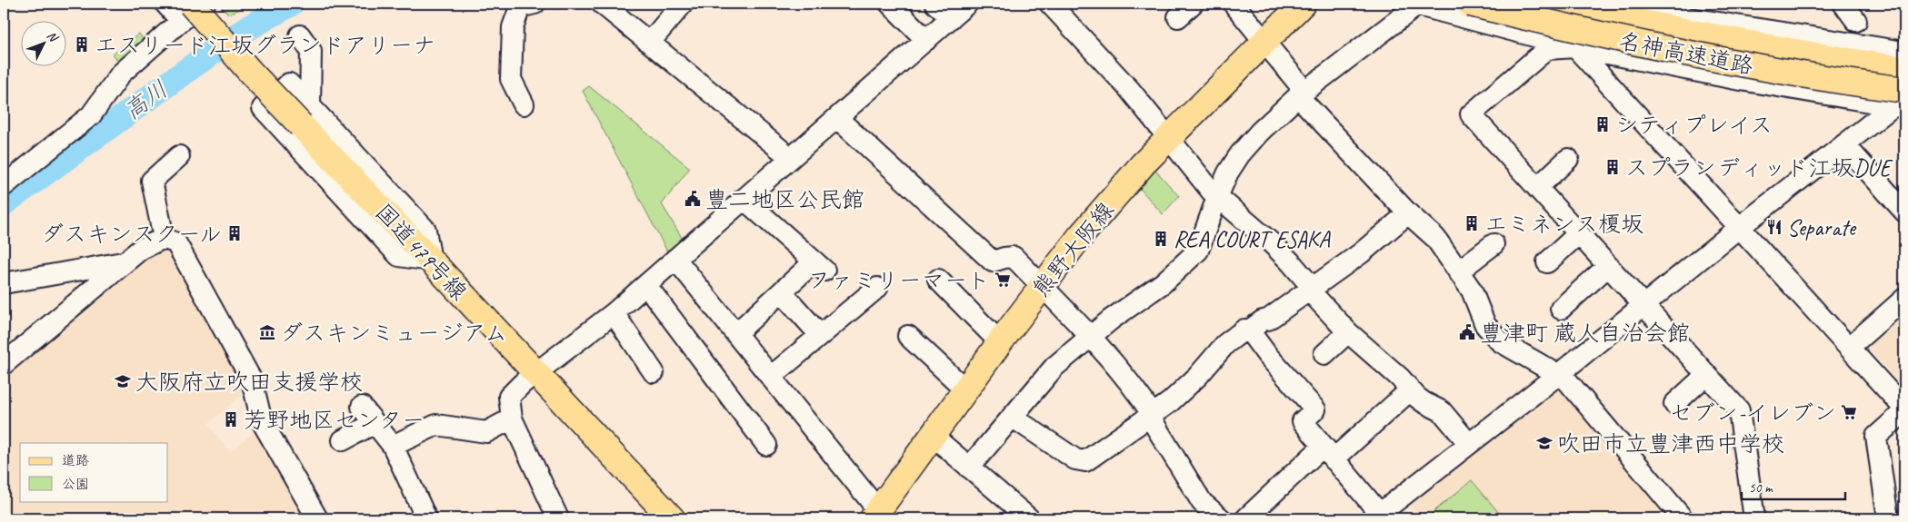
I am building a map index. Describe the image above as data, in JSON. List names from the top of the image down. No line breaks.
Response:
{"streets":{"main road":["名神高速道路","熊野大阪線","国道479号線"]},"water":["高川"],"places":{"building":["エスリード江坂グランドアリーナ","シティプレイス","スプランディッド江坂DUE","エミネンス榎坂","ダスキンスクール","REA COURT ESAKA","芳野地区センター"],"public building":["豊二地区公民館","豊津町 蔵人自治会館"],"restaurant":["Separate"],"supermarket":["ファミリーマート","セブン-イレブン"],"museum":["ダスキンミュージアム"],"school or university":["大阪府立吹田支援学校","吹田市立豊津西中学校"]},"legend":["道路","公園"],"scale_bar":"50 m","north":"top right"}
